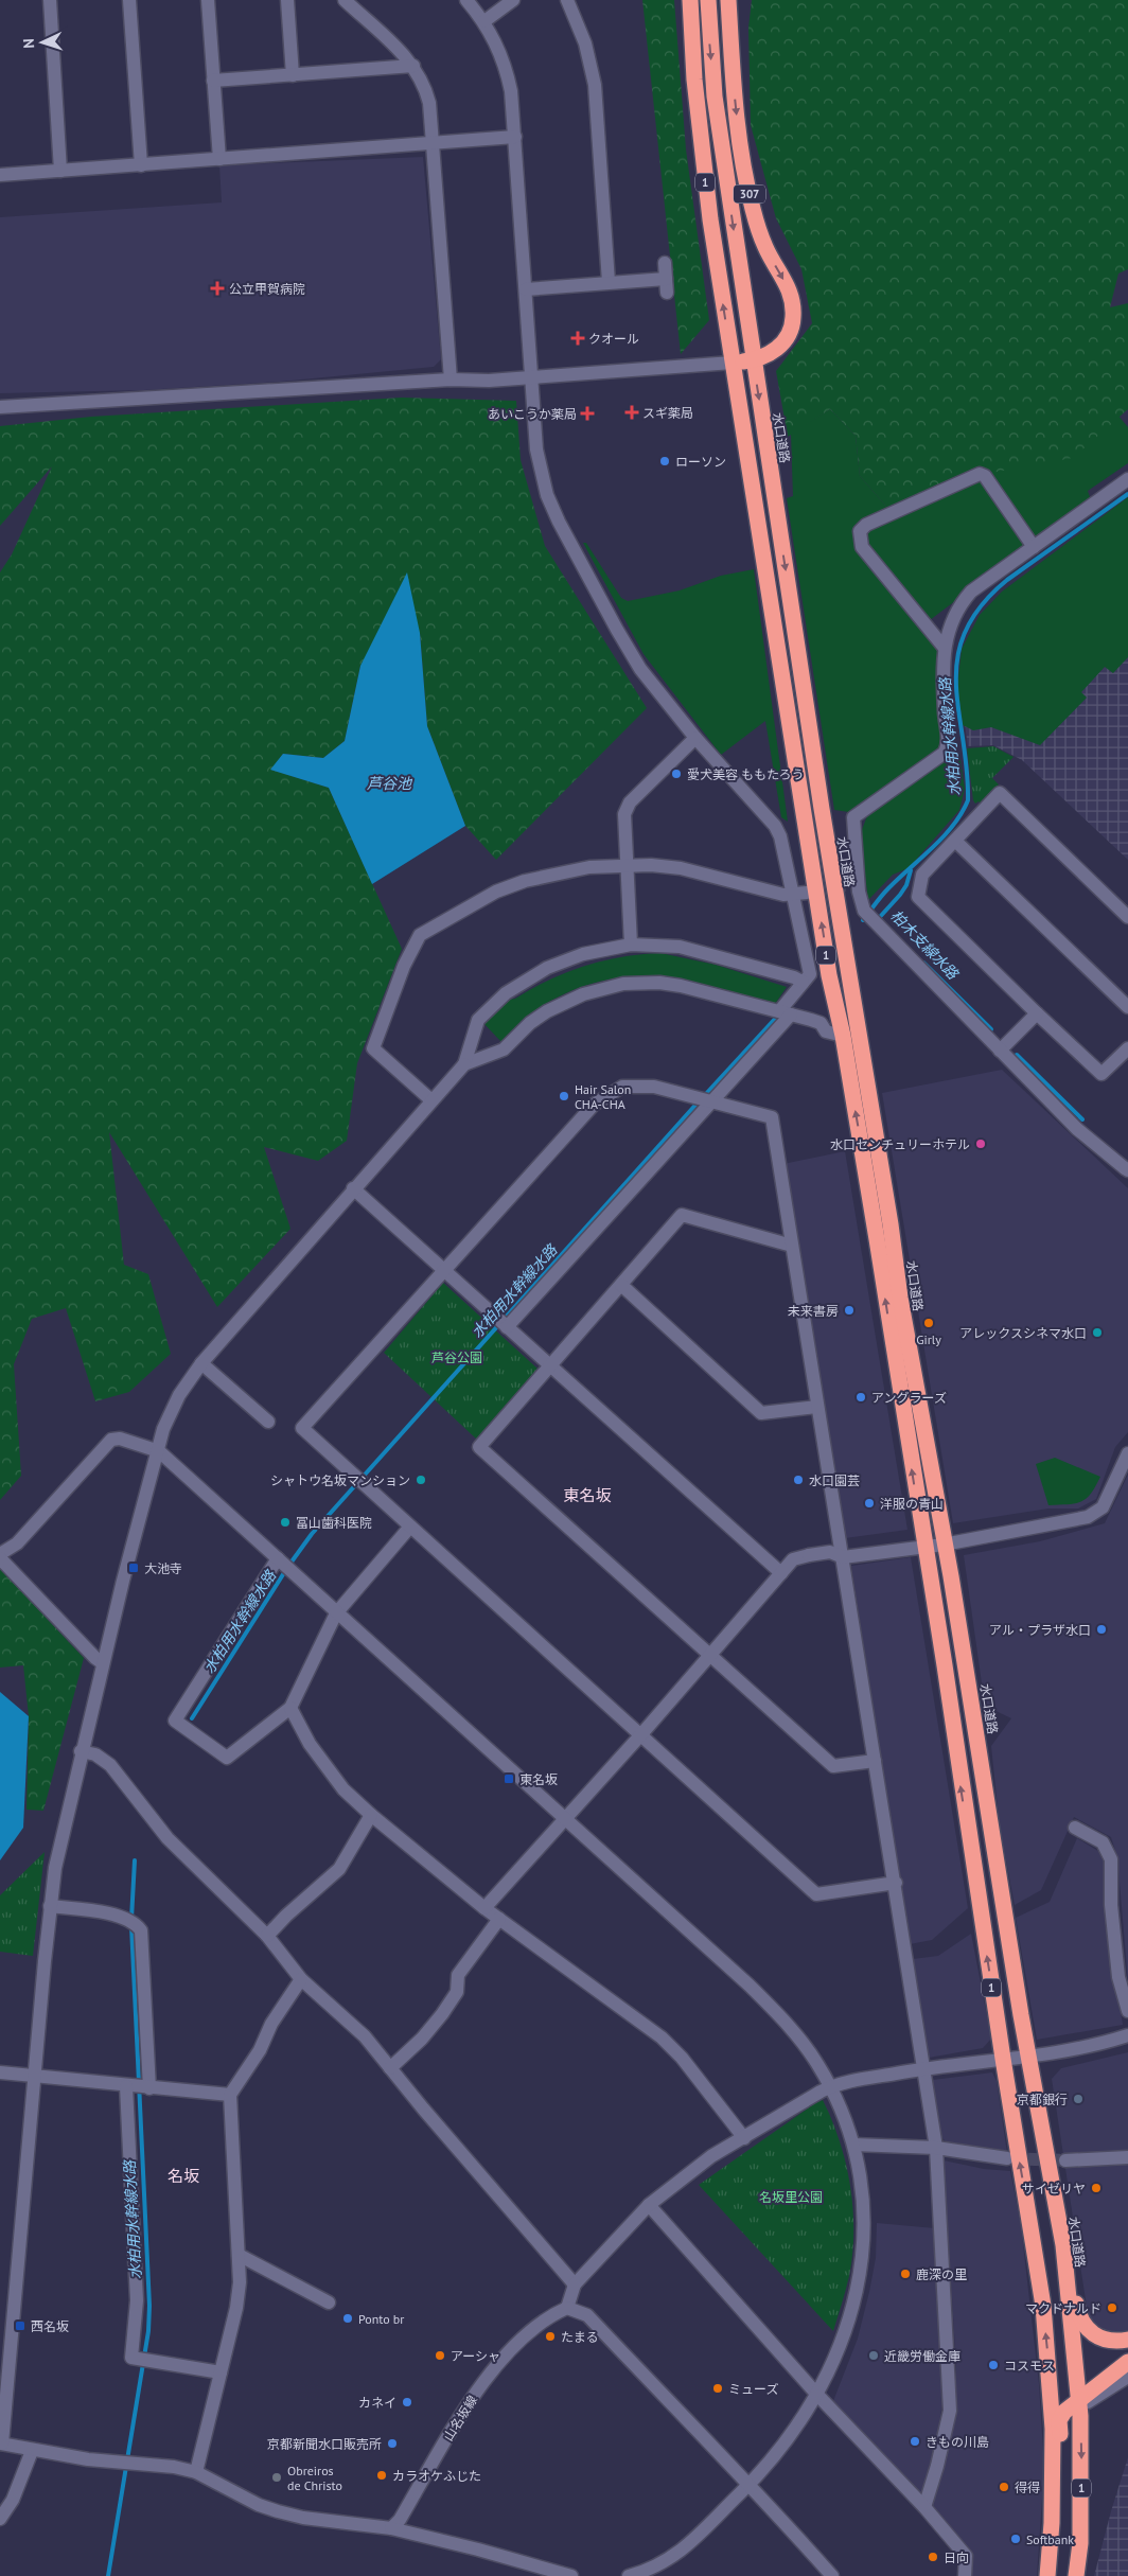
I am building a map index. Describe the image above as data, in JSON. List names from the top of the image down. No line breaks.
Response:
{"streets":{"highway":["1","307","水口道路"],"street":["山名坂線"]},"crossings":[["307","水口道路"]],"districts":["東名坂","名坂"],"water":["水柏用水幹線水路","芦谷池","柏木支線水路"],"parks":["芦谷公園","名坂里公園"],"places":{"health":["公立甲賀病院","クオール","スギ薬局","あいこうか薬局"],"other":["ローソン","愛犬美容 ももたろう","Hair Salon CHA-CHA","水口センチュリーホテル","未来書房","Girly","アレックスシネマ水口","アングラーズ","シャトウ名坂マンション","水口園芸","洋服の青山","冨山歯科医院","アル・プラザ水口","京都銀行","サイゼリヤ","鹿深の里","マクドナルド","Ponto br","たまる","アーシャ","近畿労働金庫","コスモス","ミューズ","カネイ","きもの川島","京都新聞水口販売所","カラオケふじた","Obreiros de Christo","得得","Softbank","日向"],"transit":["大池寺","東名坂","西名坂"]},"north":"left"}
